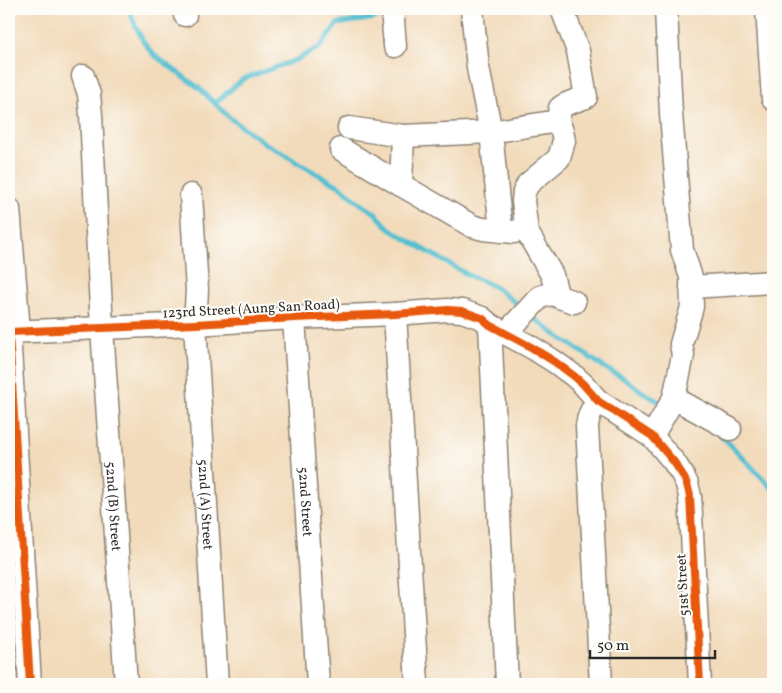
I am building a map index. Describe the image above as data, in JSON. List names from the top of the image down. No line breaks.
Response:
{"streets":{"street":["123rd Street (Aung San Road)","52nd Street","52nd (A) Street","52nd (B) Street","51st Street"]},"crossings":[["123rd Street (Aung San Road)","52nd Street"],["123rd Street (Aung San Road)","52nd (A) Street"],["123rd Street (Aung San Road)","52nd (B) Street"],["123rd Street (Aung San Road)","51st Street"]],"scale_bar":"50 m"}
